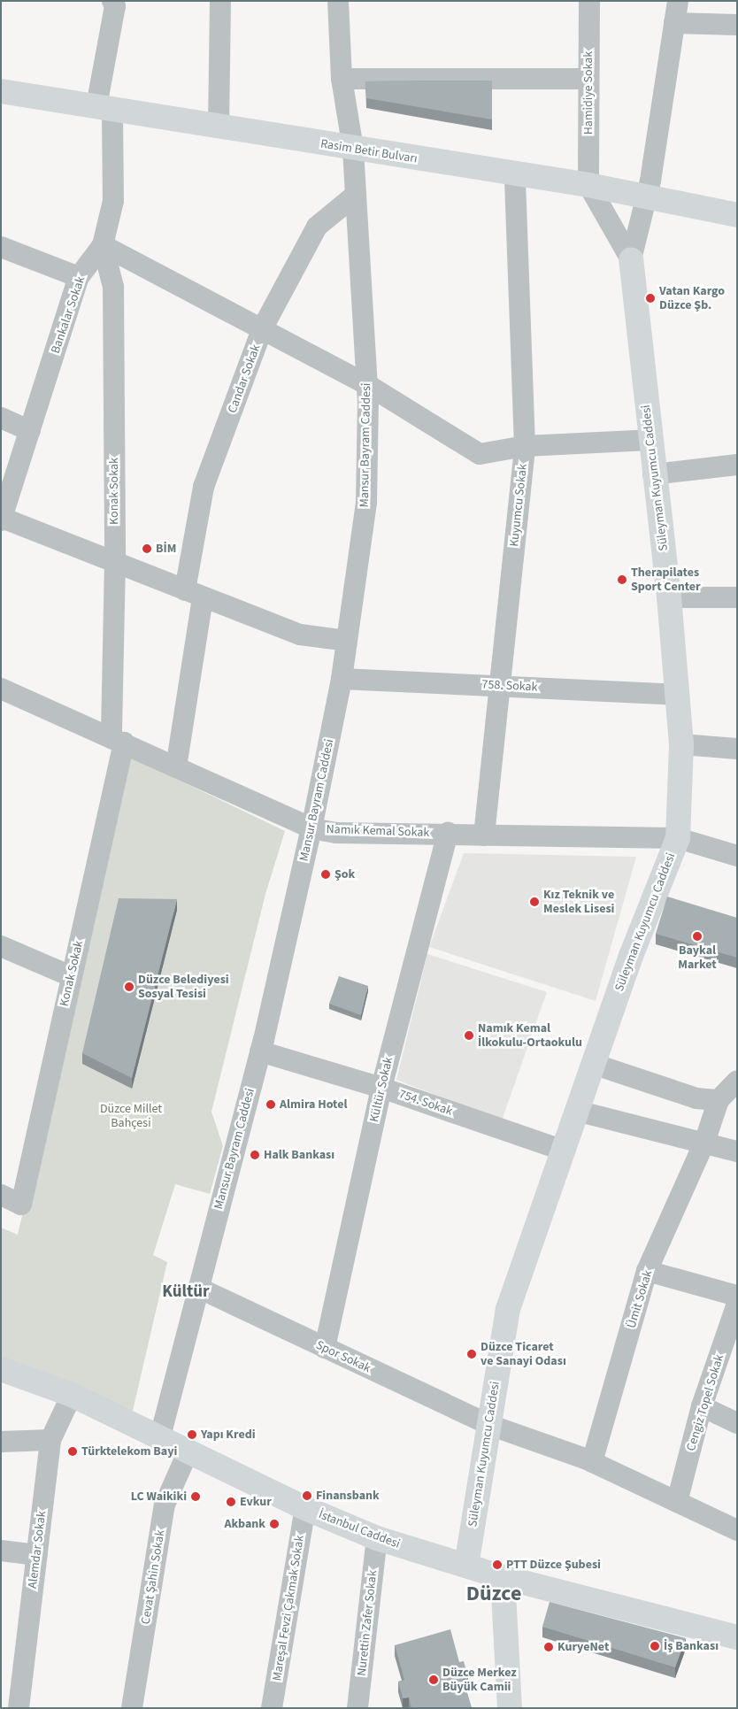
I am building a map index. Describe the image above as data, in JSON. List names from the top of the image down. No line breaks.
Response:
{"streets":{"main road":["Rasim Betir Bulvarı","Süleyman Kuyumcu Caddesi","İstanbul Caddesi"],"street":["Hamidiye Sokak","Bankalar Sokak","Candar Sokak","Mansur Bayram Caddesi","Konak Sokak","Kuyumcu Sokak","758. Sokak","Namık Kemal Sokak","Kültür Sokak","754. Sokak","Ümit Sokak","Spor Sokak","Cengiz Topel Sokak","Alemdar Sokak","Cevat Şahin Sokak","Mareşal Fevzi Çakmak Sokak","Nurettin Zafer Sokak"]},"crossings":[["Hamidiye Sokak","Rasim Betir Bulvarı"],["Rasim Betir Bulvarı","Bankalar Sokak"],["Rasim Betir Bulvarı","Mansur Bayram Caddesi"],["Rasim Betir Bulvarı","Kuyumcu Sokak"],["Bankalar Sokak","Konak Sokak"],["Candar Sokak","Mansur Bayram Caddesi"],["Candar Sokak","Namık Kemal Sokak"],["Mansur Bayram Caddesi","758. Sokak"],["Mansur Bayram Caddesi","Namık Kemal Sokak"],["Mansur Bayram Caddesi","754. Sokak"],["Mansur Bayram Caddesi","Spor Sokak"],["Mansur Bayram Caddesi","İstanbul Caddesi"],["Süleyman Kuyumcu Caddesi","758. Sokak"],["Süleyman Kuyumcu Caddesi","Namık Kemal Sokak"],["Süleyman Kuyumcu Caddesi","754. Sokak"],["Süleyman Kuyumcu Caddesi","Spor Sokak"],["Süleyman Kuyumcu Caddesi","İstanbul Caddesi"],["Konak Sokak","Namık Kemal Sokak"],["Kuyumcu Sokak","758. Sokak"],["Kuyumcu Sokak","Namık Kemal Sokak"],["Namık Kemal Sokak","Kültür Sokak"],["Kültür Sokak","754. Sokak"],["Kültür Sokak","Spor Sokak"],["Ümit Sokak","Spor Sokak"],["Spor Sokak","Cengiz Topel Sokak"],["İstanbul Caddesi","Alemdar Sokak"],["İstanbul Caddesi","Cevat Şahin Sokak"],["İstanbul Caddesi","Mareşal Fevzi Çakmak Sokak"],["İstanbul Caddesi","Nurettin Zafer Sokak"]],"districts":["Kültür","Düzce"],"parks":["Düzce Millet Bahçesi"],"places":["Vatan Kargo Düzce Şb.","BİM","Therapilates Sport Center","Şok","Kız Teknik ve Meslek Lisesi","Baykal Market","Düzce Belediyesi Sosyal Tesisi","Namık Kemal İlkokulu-Ortaokulu","Almira Hotel","Halk Bankası","Düzce Ticaret ve Sanayi Odası","Yapı Kredi","Türktelekom Bayi","Finansbank","LC Waikiki","Evkur","Akbank","PTT Düzce Şubesi","İş Bankası","KuryeNet","Düzce Merkez Büyük Camii"]}
